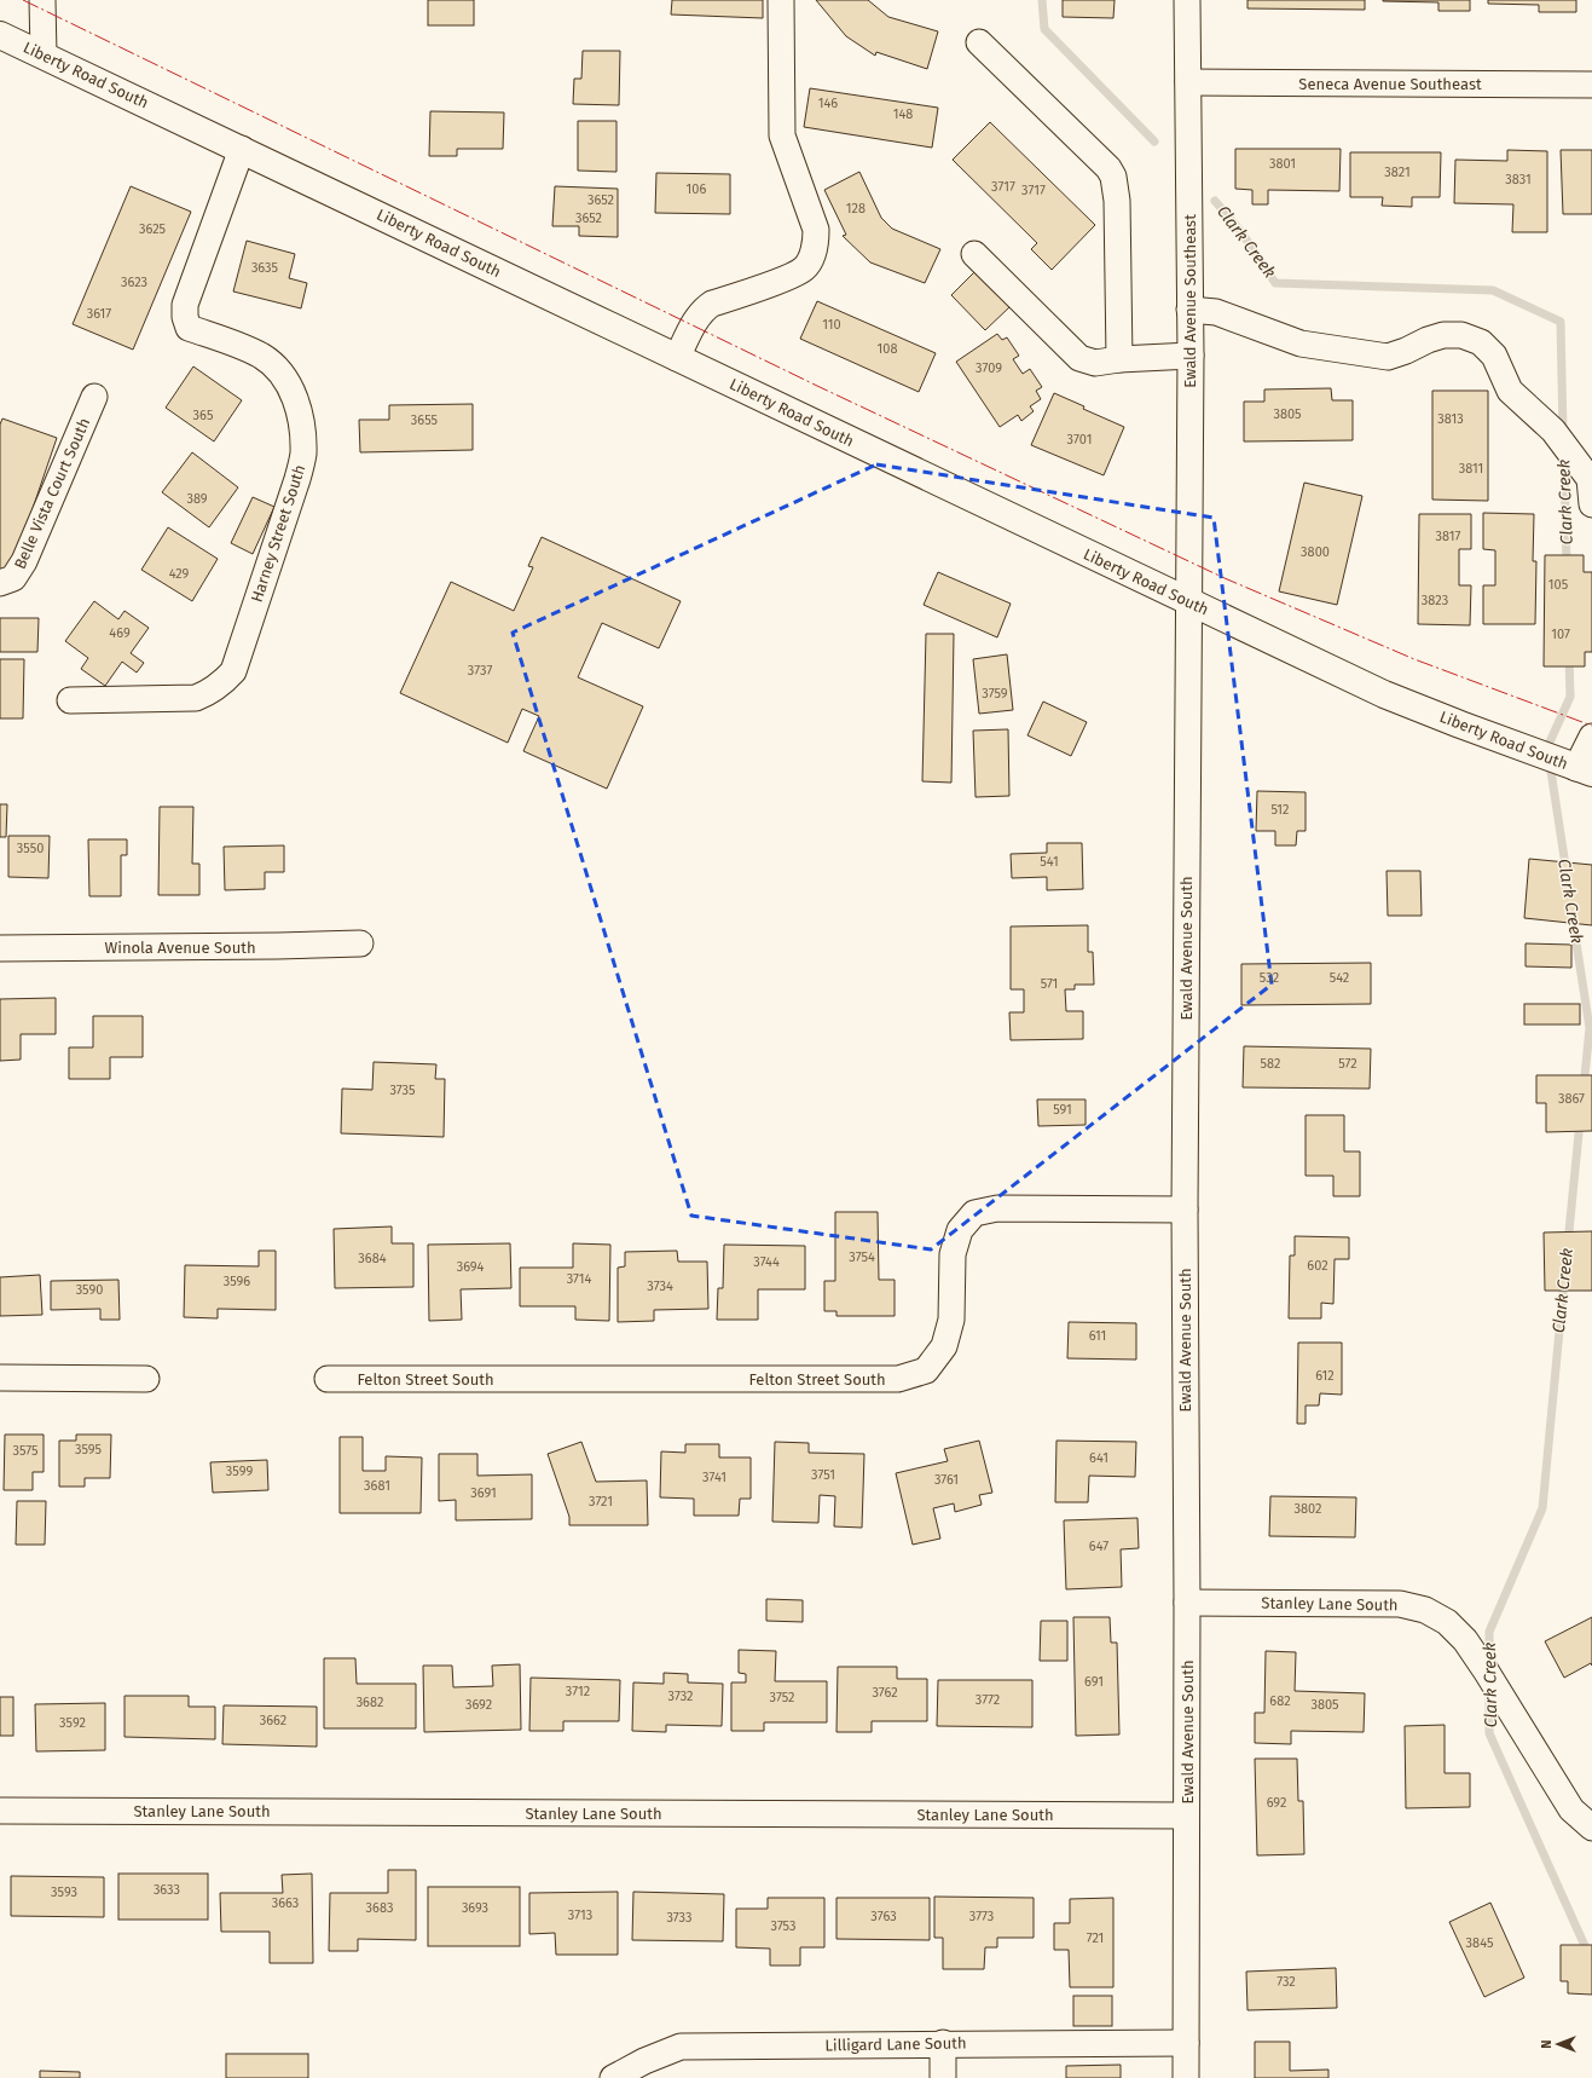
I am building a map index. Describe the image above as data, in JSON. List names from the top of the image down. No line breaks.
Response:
{"streets":{"main road":["Liberty Road South"],"street":["Seneca Avenue Southeast","Ewald Avenue Southeast","Belle Vista Court South","Harney Street South","Winola Avenue South","Ewald Avenue South","Felton Street South","Stanley Lane South","Lilligard Lane South"]},"crossings":[["Liberty Road South","Ewald Avenue Southeast"],["Liberty Road South","Harney Street South"],["Liberty Road South","Ewald Avenue South"],["Seneca Avenue Southeast","Ewald Avenue Southeast"],["Ewald Avenue Southeast","Ewald Avenue South"],["Ewald Avenue South","Felton Street South"],["Ewald Avenue South","Stanley Lane South"],["Ewald Avenue South","Lilligard Lane South"]],"water":["Clark Creek"],"house_numbers":["146","148","3801","3821","3831","3717","106","3717","3652","128","3652","3625","3635","3623","3617","110","108","3709","3805","365","3813","3655","3701","3811","389","3817","3800","429","105","3823","469","107","3737","3759","512","3550","541","532","542","571","582","572","3735","3867","591","3754","3684","3744","602","3694","3714","3596","3734","3590","611","612","3595","3575","641","3599","3751","3741","3761","3681","3691","3721","3802","647","691","3712","3762","3732","3752","3772","682","3682","3692","3805","3662","3592","692","3633","3593","3663","3683","3693","3713","3763","3773","3733","3753","721","3845","732"],"north":"left"}
